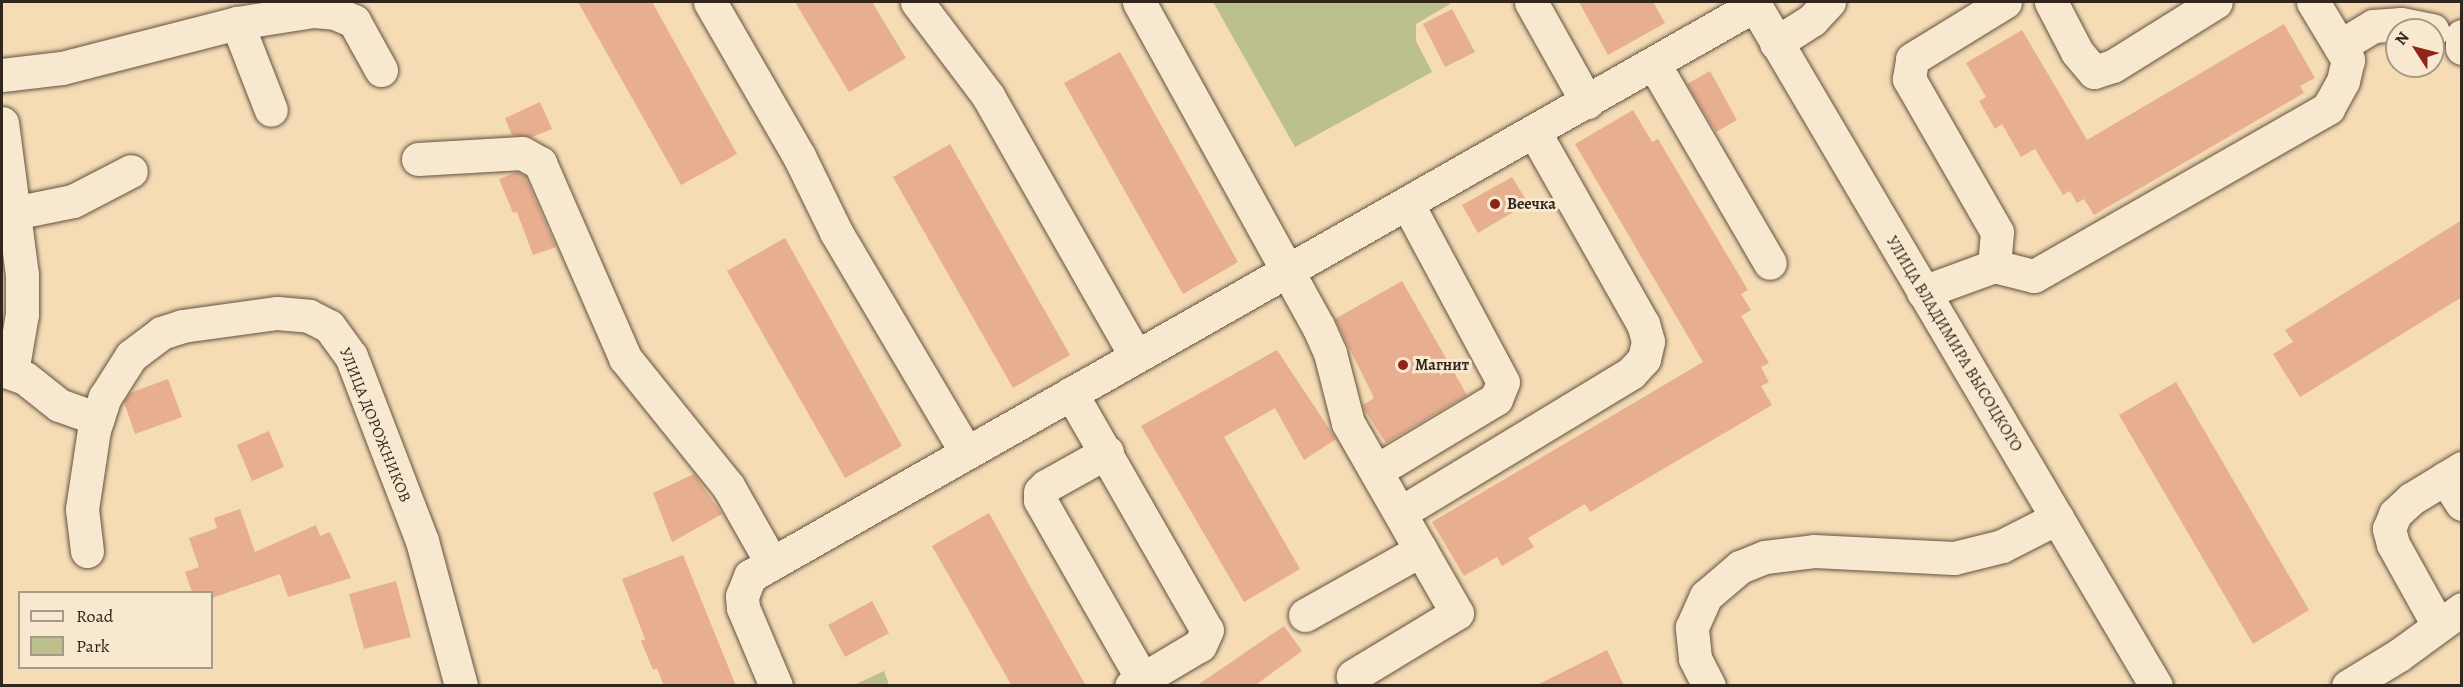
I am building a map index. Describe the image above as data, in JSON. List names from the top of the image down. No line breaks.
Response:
{"streets":{"street":["УЛИЦА ВЛАДИМИРА ВЫСОЦКОГО","УЛИЦА ДОРОЖНИКОВ"]},"places":["Веечка","Магнит"],"legend":["Road","Park"],"north":"top left"}
